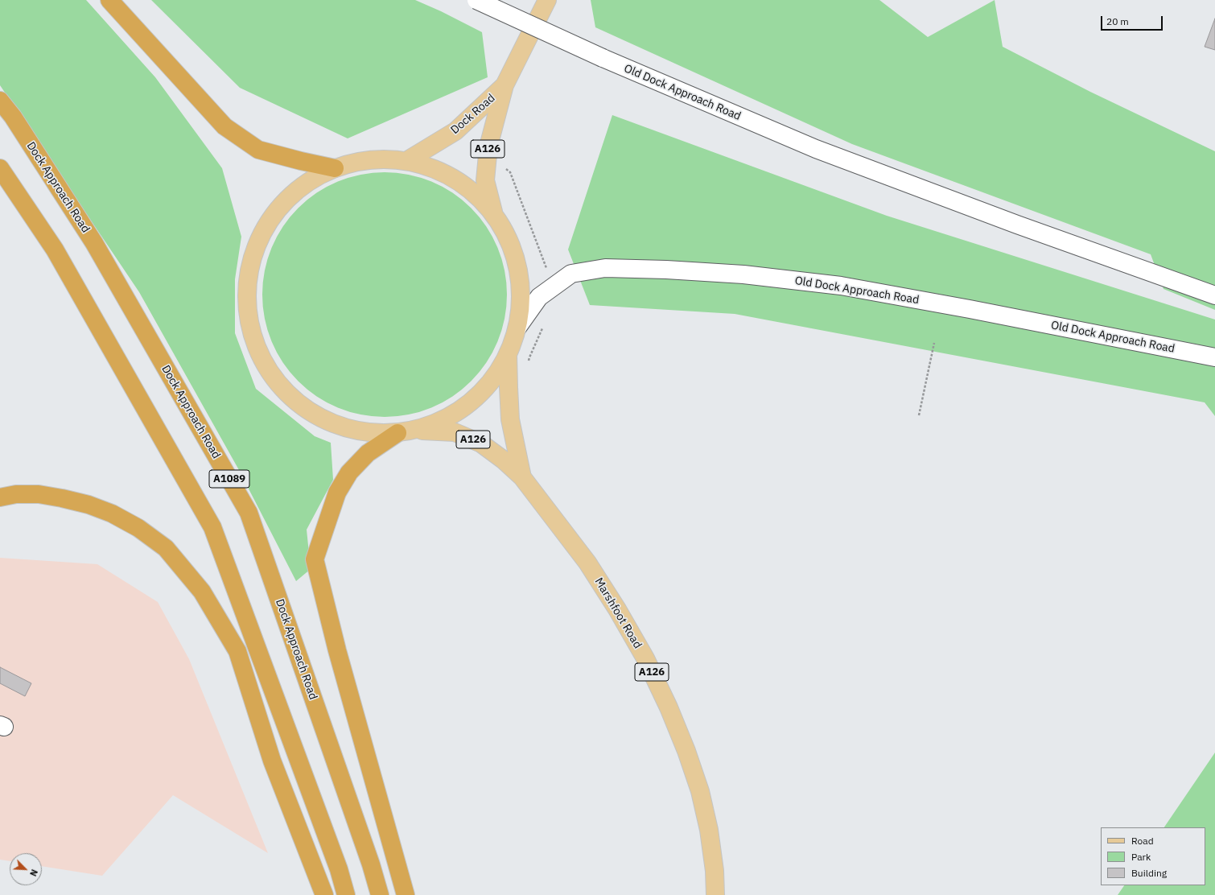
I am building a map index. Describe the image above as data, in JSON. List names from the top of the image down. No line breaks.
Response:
{"streets":{"highway":["Dock Approach Road","A1089"],"main road":["Dock Road","A126","Marshfoot Road"],"street":["Old Dock Approach Road"]},"crossings":[["Dock Road","Marshfoot Road"]],"legend":["Road","Park","Building"],"scale_bar":"20 m","north":"bottom right"}
